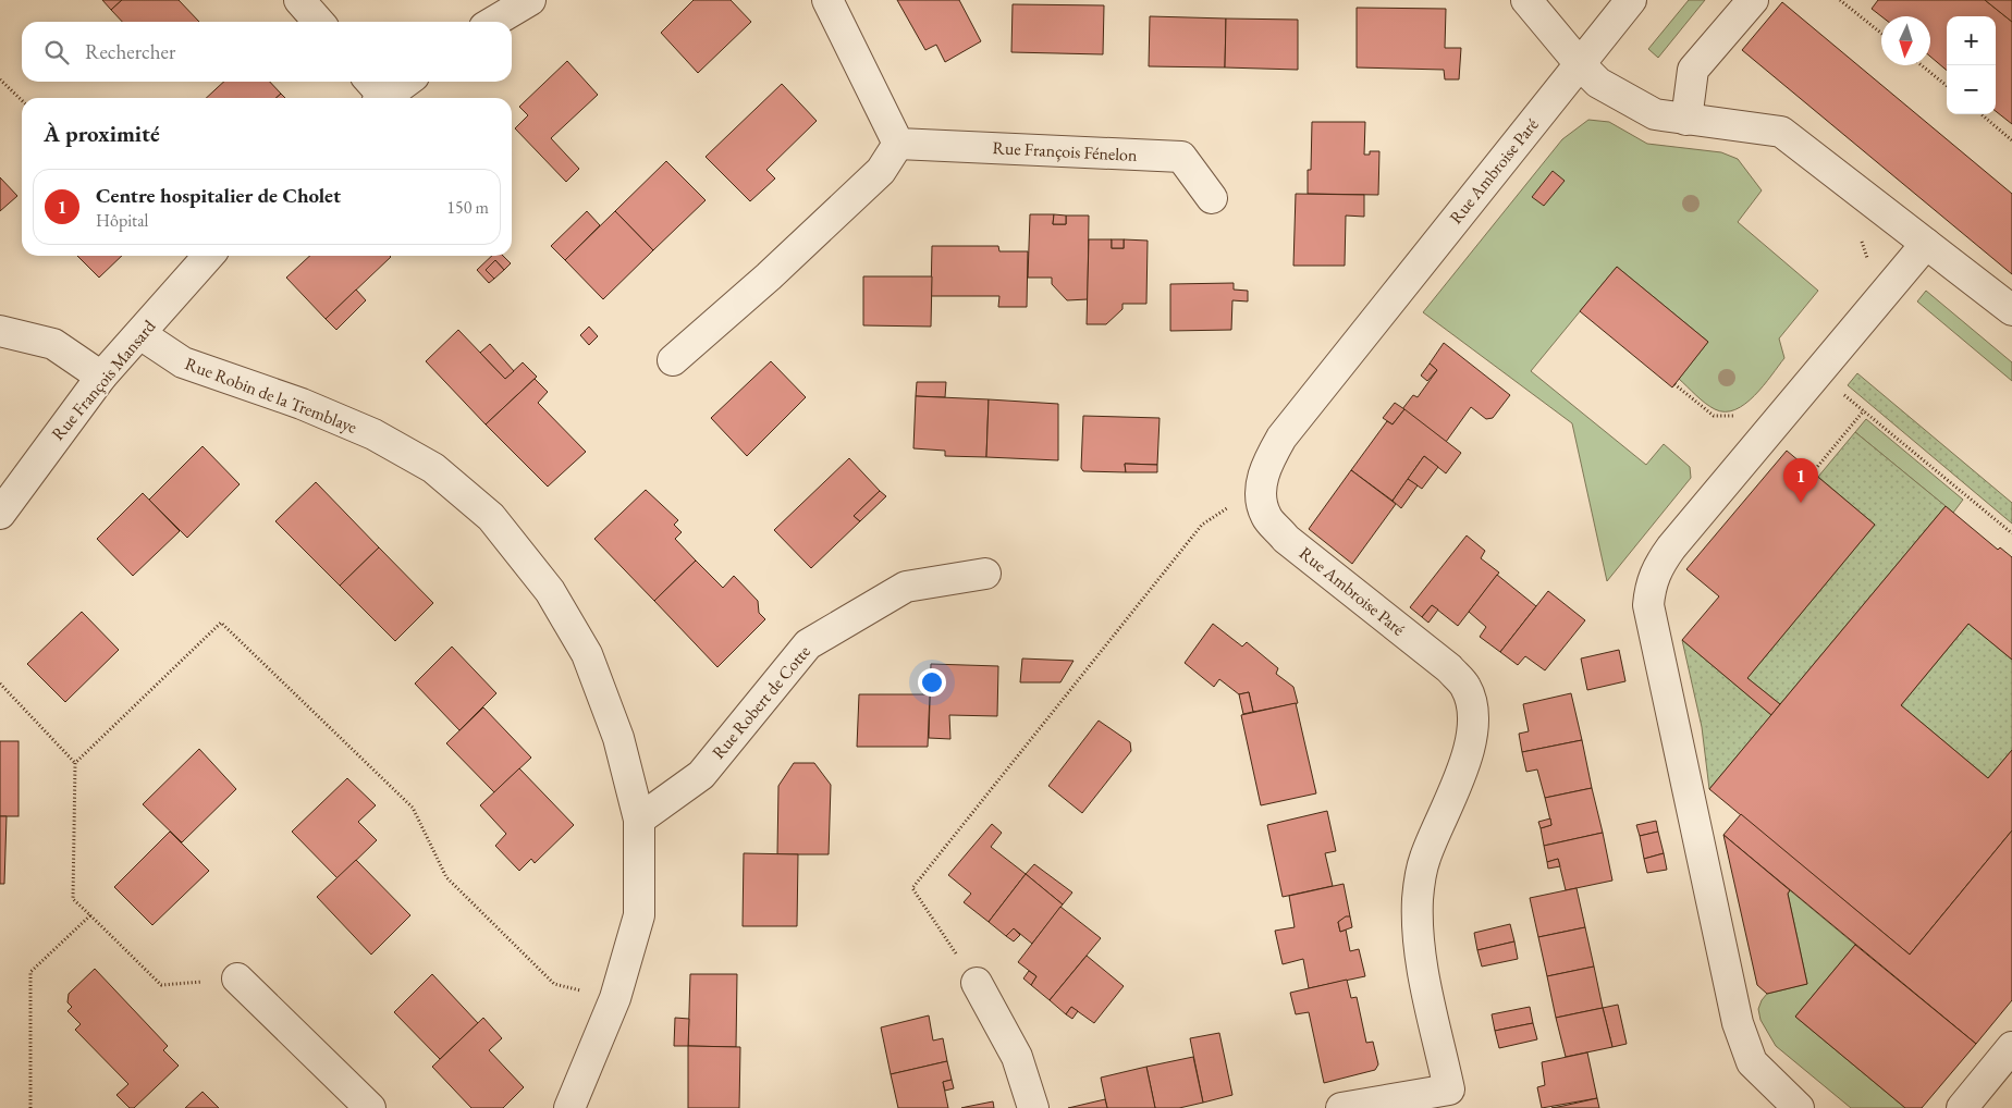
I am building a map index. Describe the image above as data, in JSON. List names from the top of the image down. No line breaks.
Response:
{"streets":{"street":["Rue François Fénelon","Rue Ambroise Paré","Rue François Mansard","Rue Robin de la Tremblaye","Rue Robert de Cotte"]},"crossings":[["Rue François Mansard","Rue Robin de la Tremblaye"],["Rue Robin de la Tremblaye","Rue Robert de Cotte"]],"north":"bottom","page":{"map_buttons":["+","−"],"search":"Rechercher","heading":"À proximité","list":[{"mark":"1","name":"Centre hospitalier de Cholet","note":"Hôpital","value":"150 m"}],"pins":"1"}}
